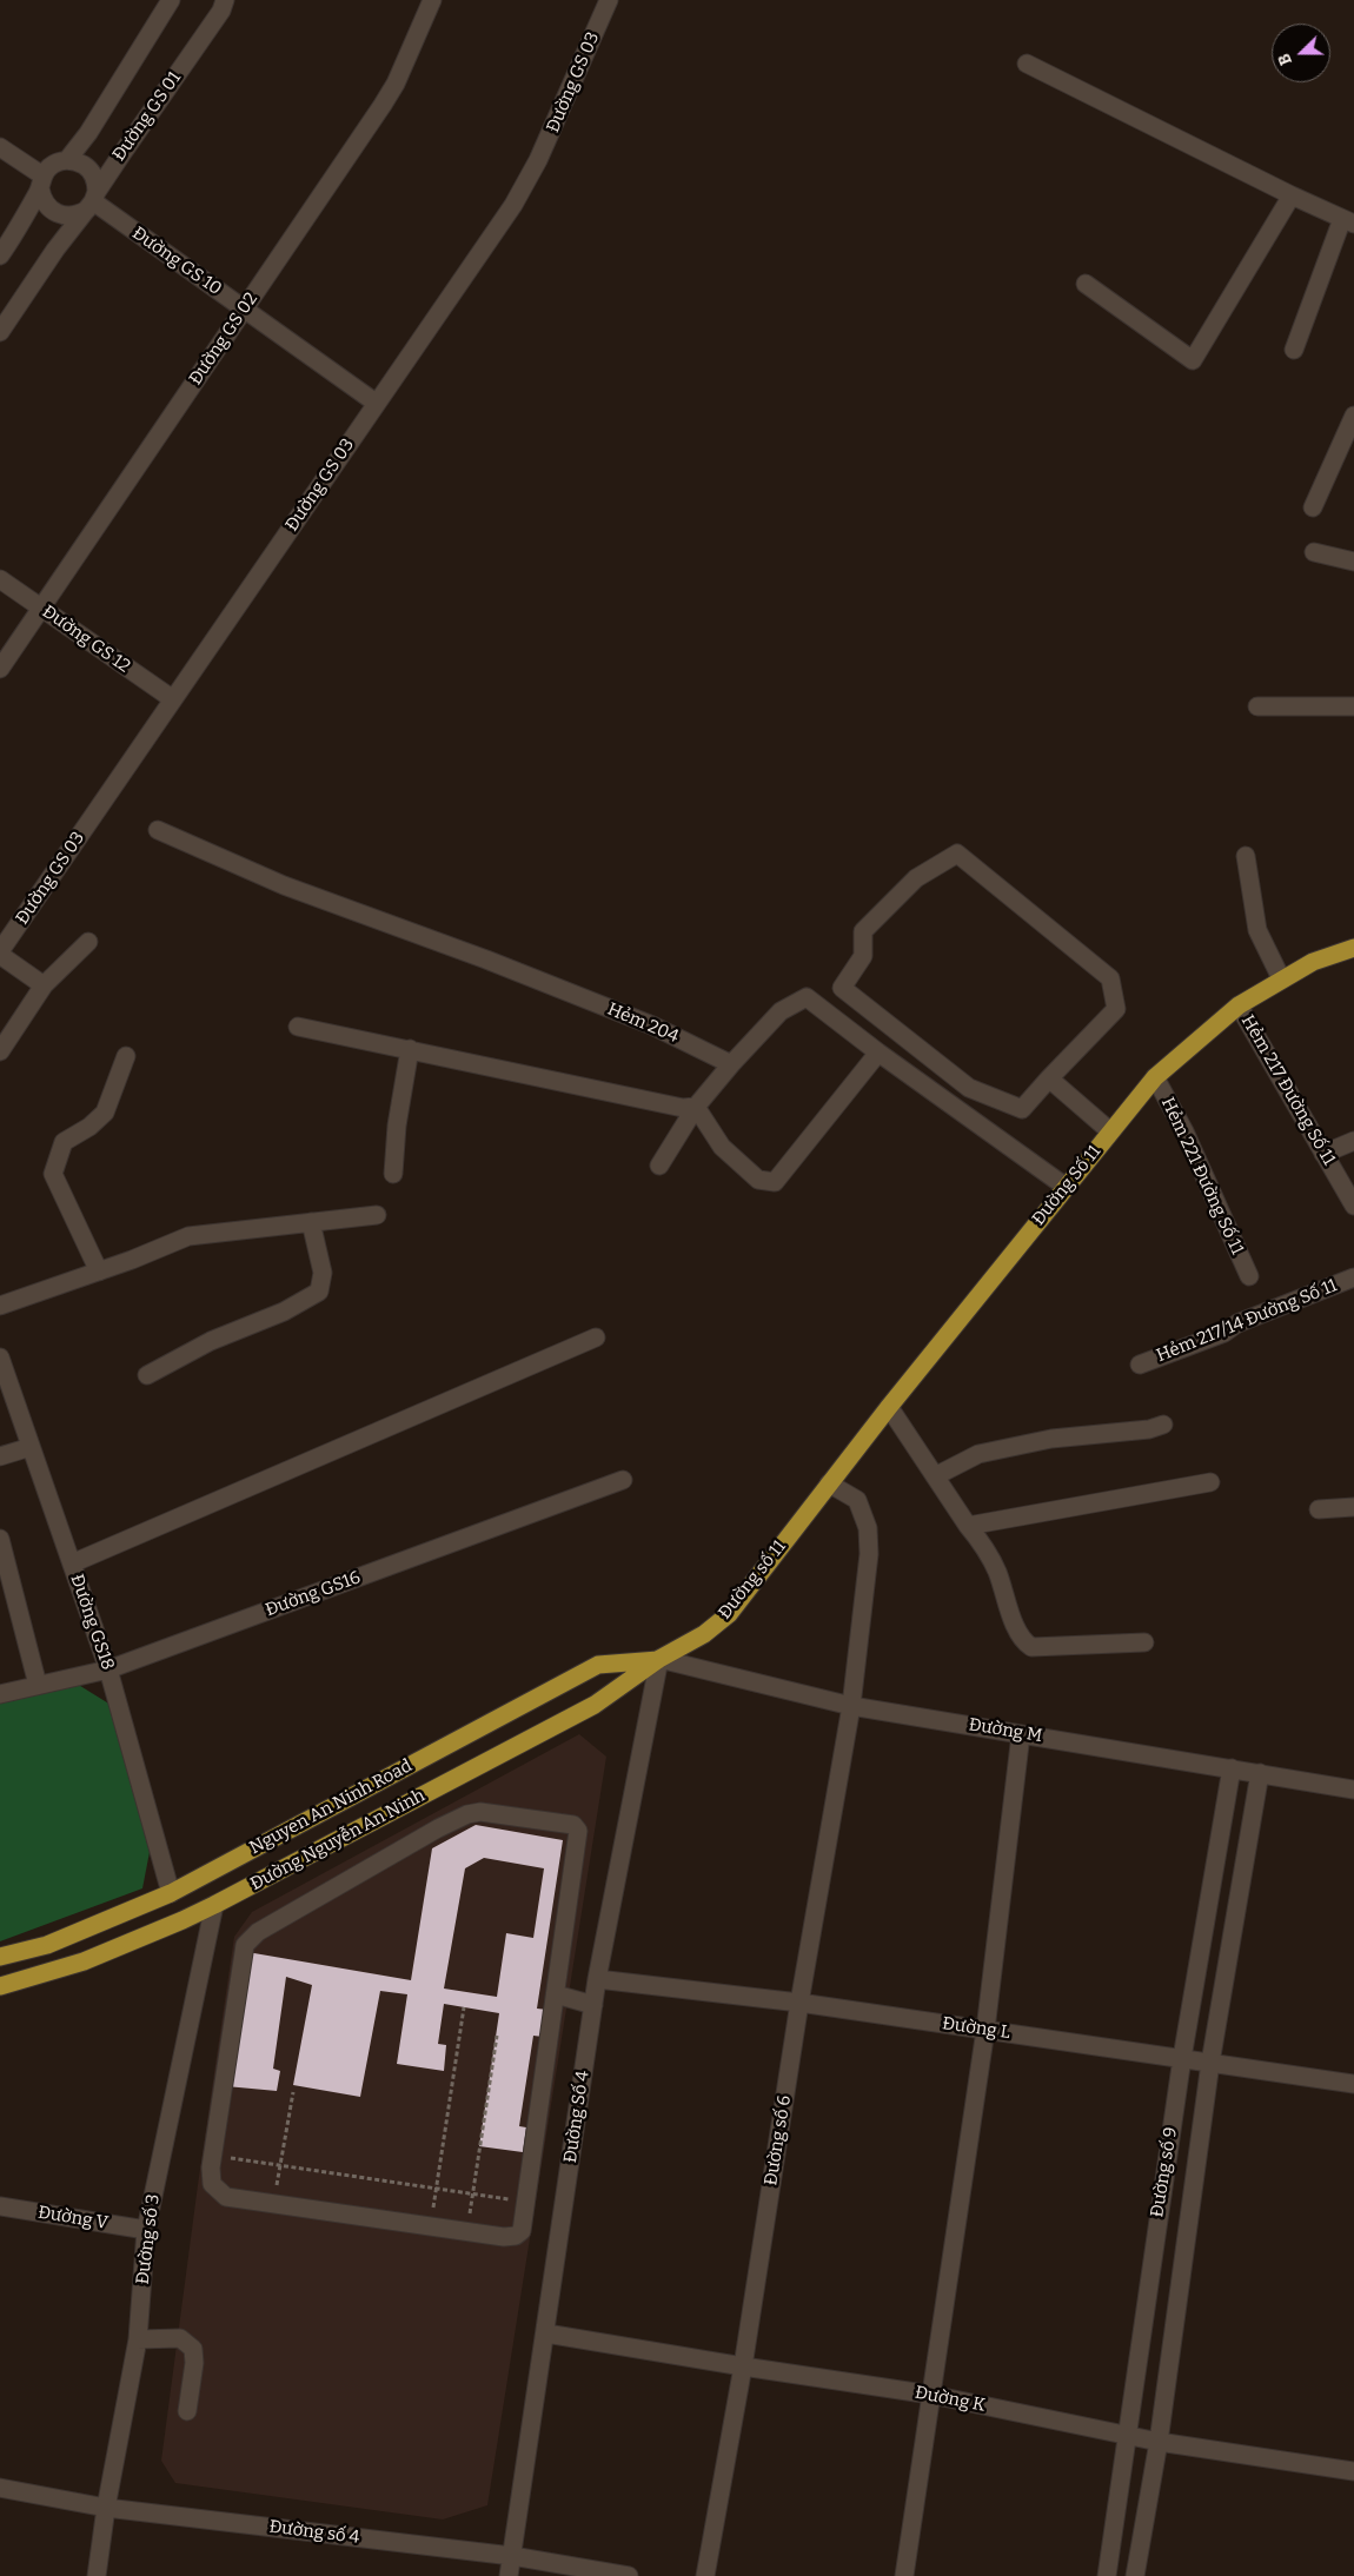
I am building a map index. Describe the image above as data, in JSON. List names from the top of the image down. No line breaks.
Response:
{"streets":{"main road":["Đường Số 11","Đường số 11","Nguyen An Ninh Road","Đường Nguyễn An Ninh"],"street":["Đường GS 03","Đường GS 01","Đường GS 10","Đường GS 02","Đường GS 12","Hẻm 204","Hẻm 217 Đường Số 11","Hẻm 221 Đường Số 11","Hẻm 217/14 Đường Số 11","Đường GS16","Đường GS18","Đường M","Đường L","Đường Số 4","Đường số 6","Đường số 9","Đường V","Đường số 3","Đường K","Đường số 4"]},"crossings":[["Đường GS 03","Đường GS 10"],["Đường GS 03","Đường GS 12"],["Đường GS 01","Đường GS 10"],["Đường GS 10","Đường GS 02"],["Đường GS 02","Đường GS 12"],["Hẻm 217 Đường Số 11","Đường Số 11"],["Hẻm 221 Đường Số 11","Đường Số 11"],["Đường Số 11","Đường số 11"],["Đường Số 11","Đường số 6"],["Đường số 11","Đường M"],["Đường số 11","Nguyen An Ninh Road"],["Đường số 11","Đường Nguyễn An Ninh"],["Đường số 11","Đường Số 4"],["Đường số 11","Đường số 6"],["Đường GS16","Đường GS18"],["Đường GS18","Nguyen An Ninh Road"],["Đường M","Nguyen An Ninh Road"],["Đường M","Đường Nguyễn An Ninh"],["Đường M","Đường Số 4"],["Đường M","Đường số 6"],["Đường M","Đường số 9"],["Nguyen An Ninh Road","Đường Nguyễn An Ninh"],["Nguyen An Ninh Road","Đường Số 4"],["Đường Nguyễn An Ninh","Đường Số 4"],["Đường Nguyễn An Ninh","Đường số 3"],["Đường L","Đường Số 4"],["Đường L","Đường số 6"],["Đường L","Đường số 9"],["Đường Số 4","Đường K"],["Đường Số 4","Đường số 4"],["Đường số 6","Đường K"],["Đường số 9","Đường K"],["Đường V","Đường số 3"],["Đường số 3","Đường số 4"]],"north":"left"}
